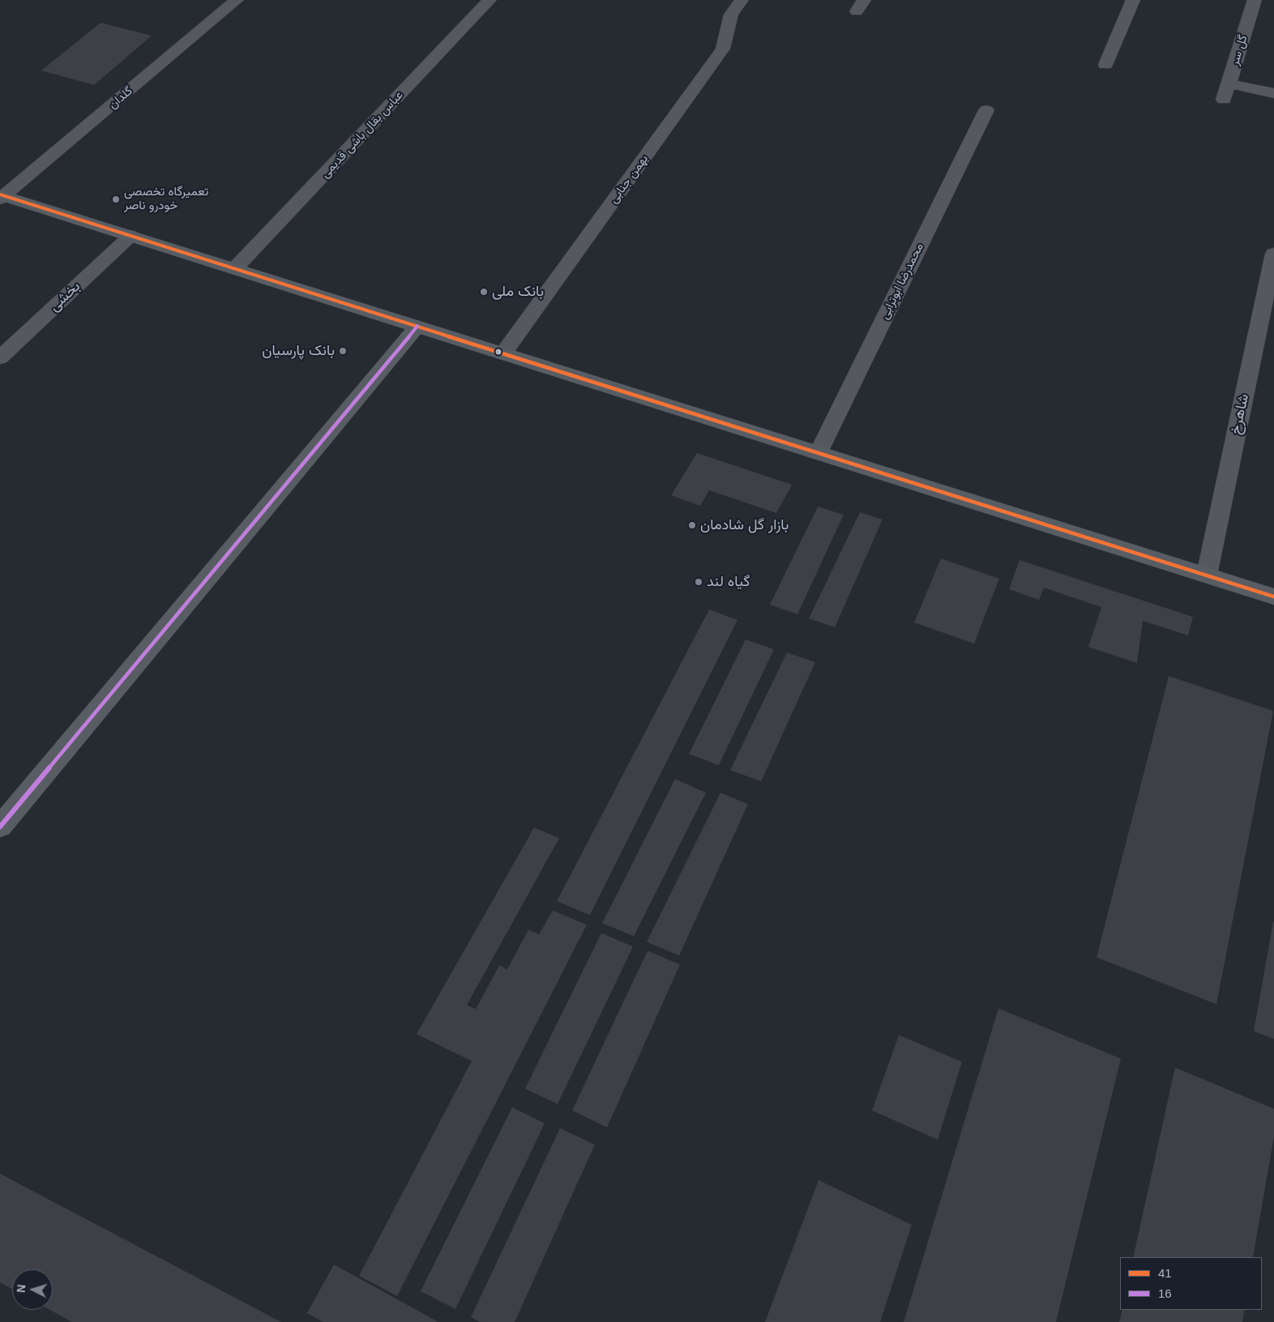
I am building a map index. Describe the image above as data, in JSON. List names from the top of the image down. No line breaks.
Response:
{"streets":{"street":["گل سر","گلدان","عباس بقال باشی قدیمی","بهمن جنابی","محمدرضا ابوترابی","بخشی","شاهرخ"]},"places":["تعمیرگاه تخصصی خودرو ناصر","بانک ملی","بانک پارسیان","بازار گل شادمان","گیاه لند"],"lines":["transit line 41","transit line 16"],"legend":["41","16"],"north":"left"}
